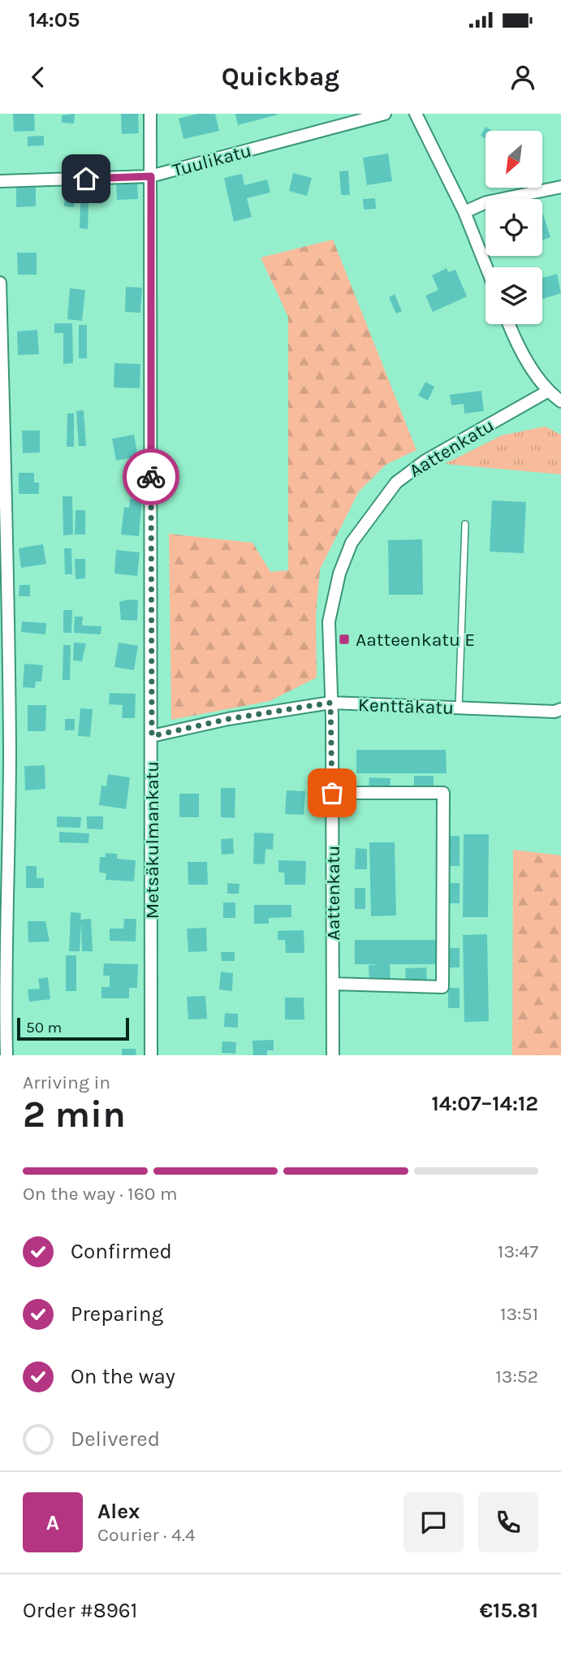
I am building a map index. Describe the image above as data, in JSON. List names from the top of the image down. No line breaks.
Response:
{"streets":{"street":["Tuulikatu","Aattenkatu","Kenttäkatu","Metsäkulmankatu"]},"crossings":[["Tuulikatu","Metsäkulmankatu"],["Aattenkatu","Kenttäkatu"],["Kenttäkatu","Metsäkulmankatu"]],"places":{"transit":["Aatteenkatu E"]},"scale_bar":"50 m","north":"bottom left","page":{"status":"14:05","header":"Quickbag","scale":"50 m","heading":["2 min","Arriving in","14:07–14:12"],"panel":["Alex","Courier · 4.4","Order #8961","€15.81"],"bar":"On the way · 160 m","list":[["Confirmed","13:47"],["Preparing","13:51"],["On the way","13:52"],"Delivered"],"round":"A"}}
